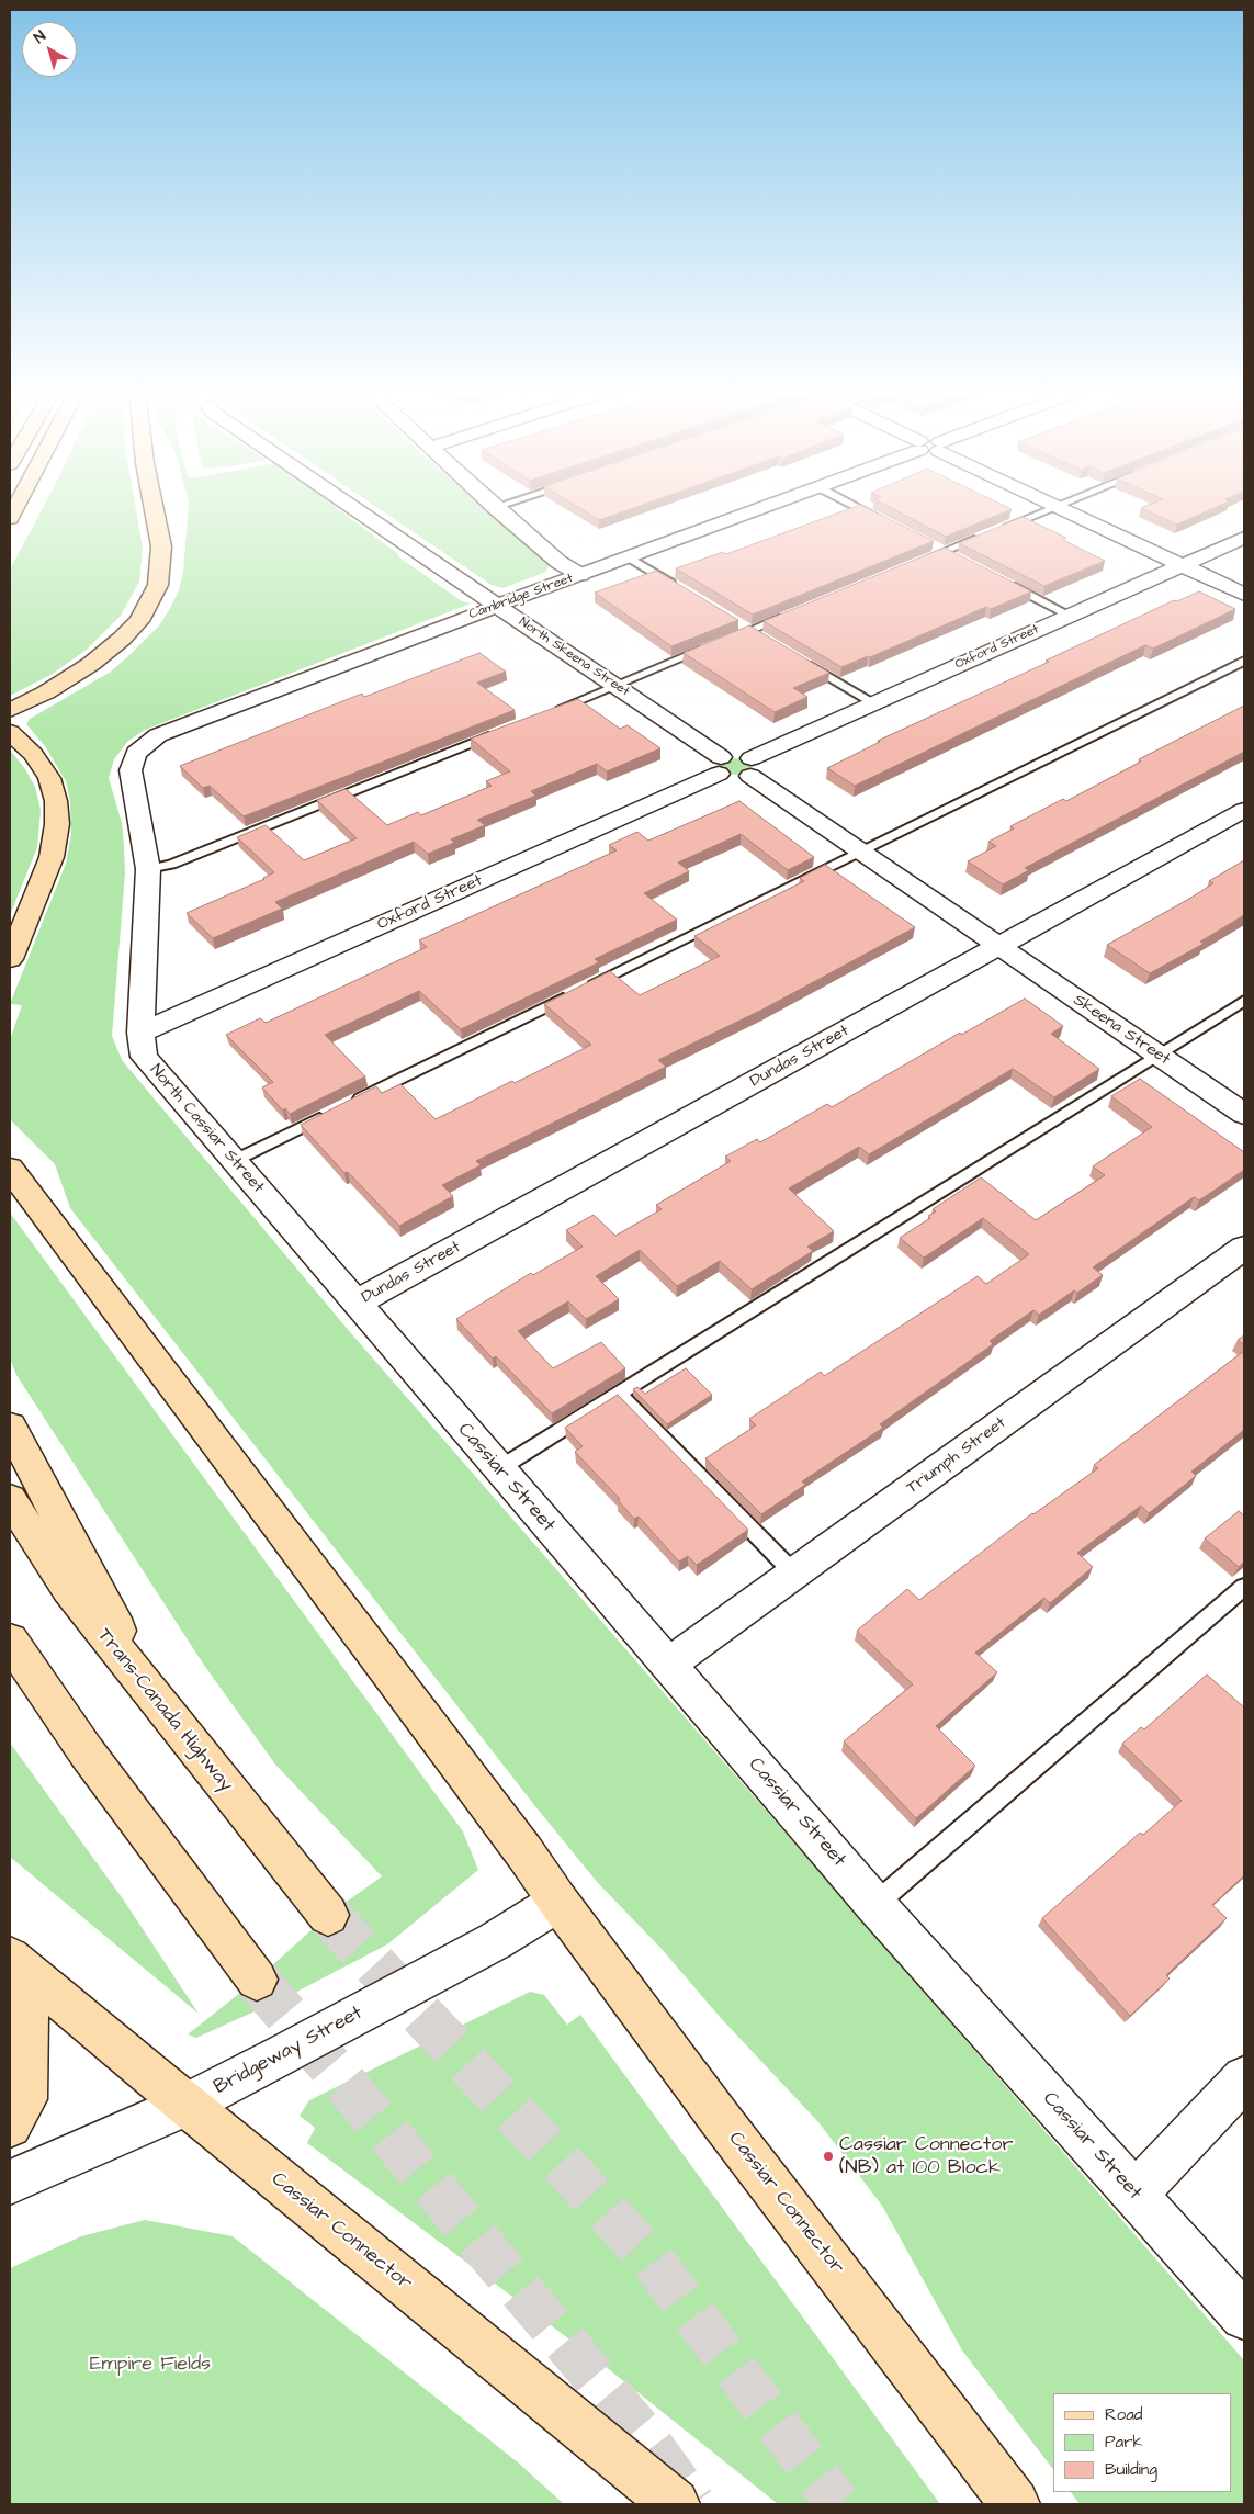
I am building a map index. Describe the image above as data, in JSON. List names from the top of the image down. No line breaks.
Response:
{"streets":{"main road":["Trans-Canada Highway","Cassiar Connector"],"street":["Cambridge Street","Oxford Street","North Skeena Street","Skeena Street","Dundas Street","North Cassiar Street","Triumph Street","Cassiar Street","Bridgeway Street"]},"crossings":[["Cambridge Street","North Skeena Street"],["Cambridge Street","North Cassiar Street"],["Oxford Street","North Skeena Street"],["Oxford Street","North Cassiar Street"],["Skeena Street","Dundas Street"],["Dundas Street","North Cassiar Street"],["Dundas Street","Cassiar Street"],["North Cassiar Street","Cassiar Street"],["Triumph Street","Cassiar Street"],["Bridgeway Street","Cassiar Connector"]],"parks":["Empire Fields"],"places":["Cassiar Connector (NB) at 100 Block"],"legend":["Road","Park","Building"],"north":"top left"}
